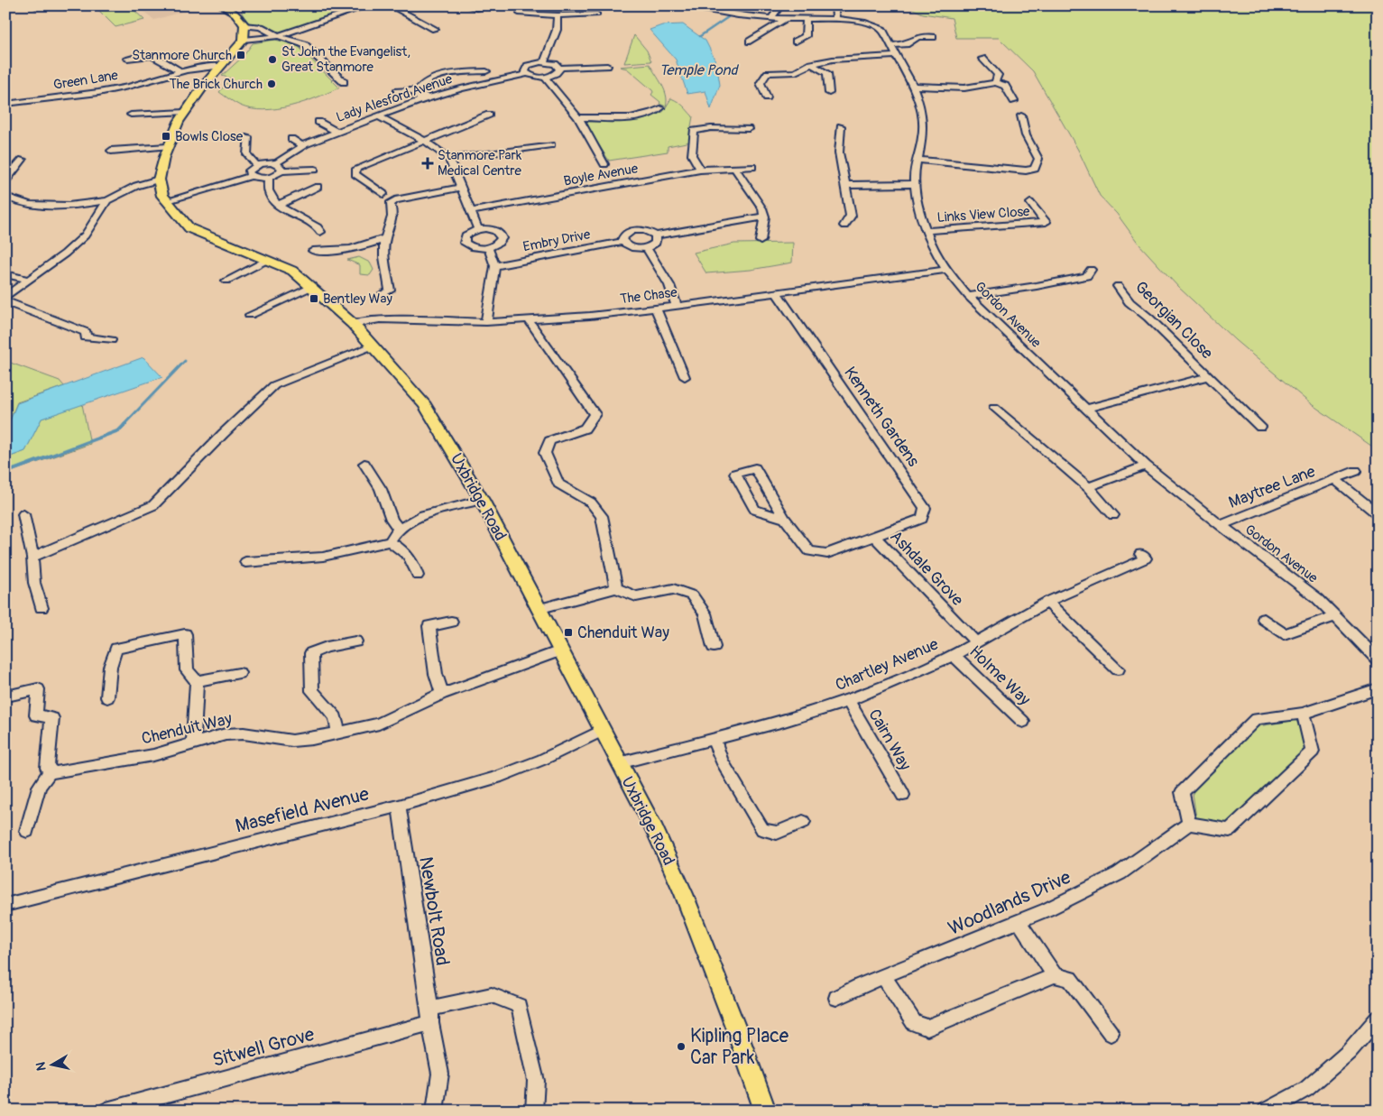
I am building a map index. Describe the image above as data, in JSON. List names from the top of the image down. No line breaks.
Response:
{"streets":{"main road":["Uxbridge Road"],"street":["Green Lane","Lady Alesford Avenue","Boyle Avenue","Links View Close","Embry Drive","The Chase","Gordon Avenue","Georgian Close","Kenneth Gardens","Maytree Lane","Ashdale Grove","Chartley Avenue","Holme Way","Chenduit Way","Cairn Way","Masefield Avenue","Woodlands Drive","Newbolt Road","Sitwell Grove"]},"crossings":[["Links View Close","Gordon Avenue"],["The Chase","Gordon Avenue"],["The Chase","Kenneth Gardens"],["The Chase","Uxbridge Road"],["Gordon Avenue","Georgian Close"],["Gordon Avenue","Maytree Lane"],["Kenneth Gardens","Ashdale Grove"],["Uxbridge Road","Chartley Avenue"],["Uxbridge Road","Chenduit Way"],["Uxbridge Road","Masefield Avenue"],["Ashdale Grove","Chartley Avenue"],["Chartley Avenue","Holme Way"],["Chartley Avenue","Cairn Way"],["Masefield Avenue","Newbolt Road"],["Newbolt Road","Sitwell Grove"]],"water":["Temple Pond"],"places":{"transit":["Stanmore Church","Bowls Close","Bentley Way","Chenduit Way"],"other":["St John the Evangelist, Great Stanmore","The Brick Church","Kipling Place Car Park"],"health":["Stanmore Park Medical Centre"]},"north":"left"}
